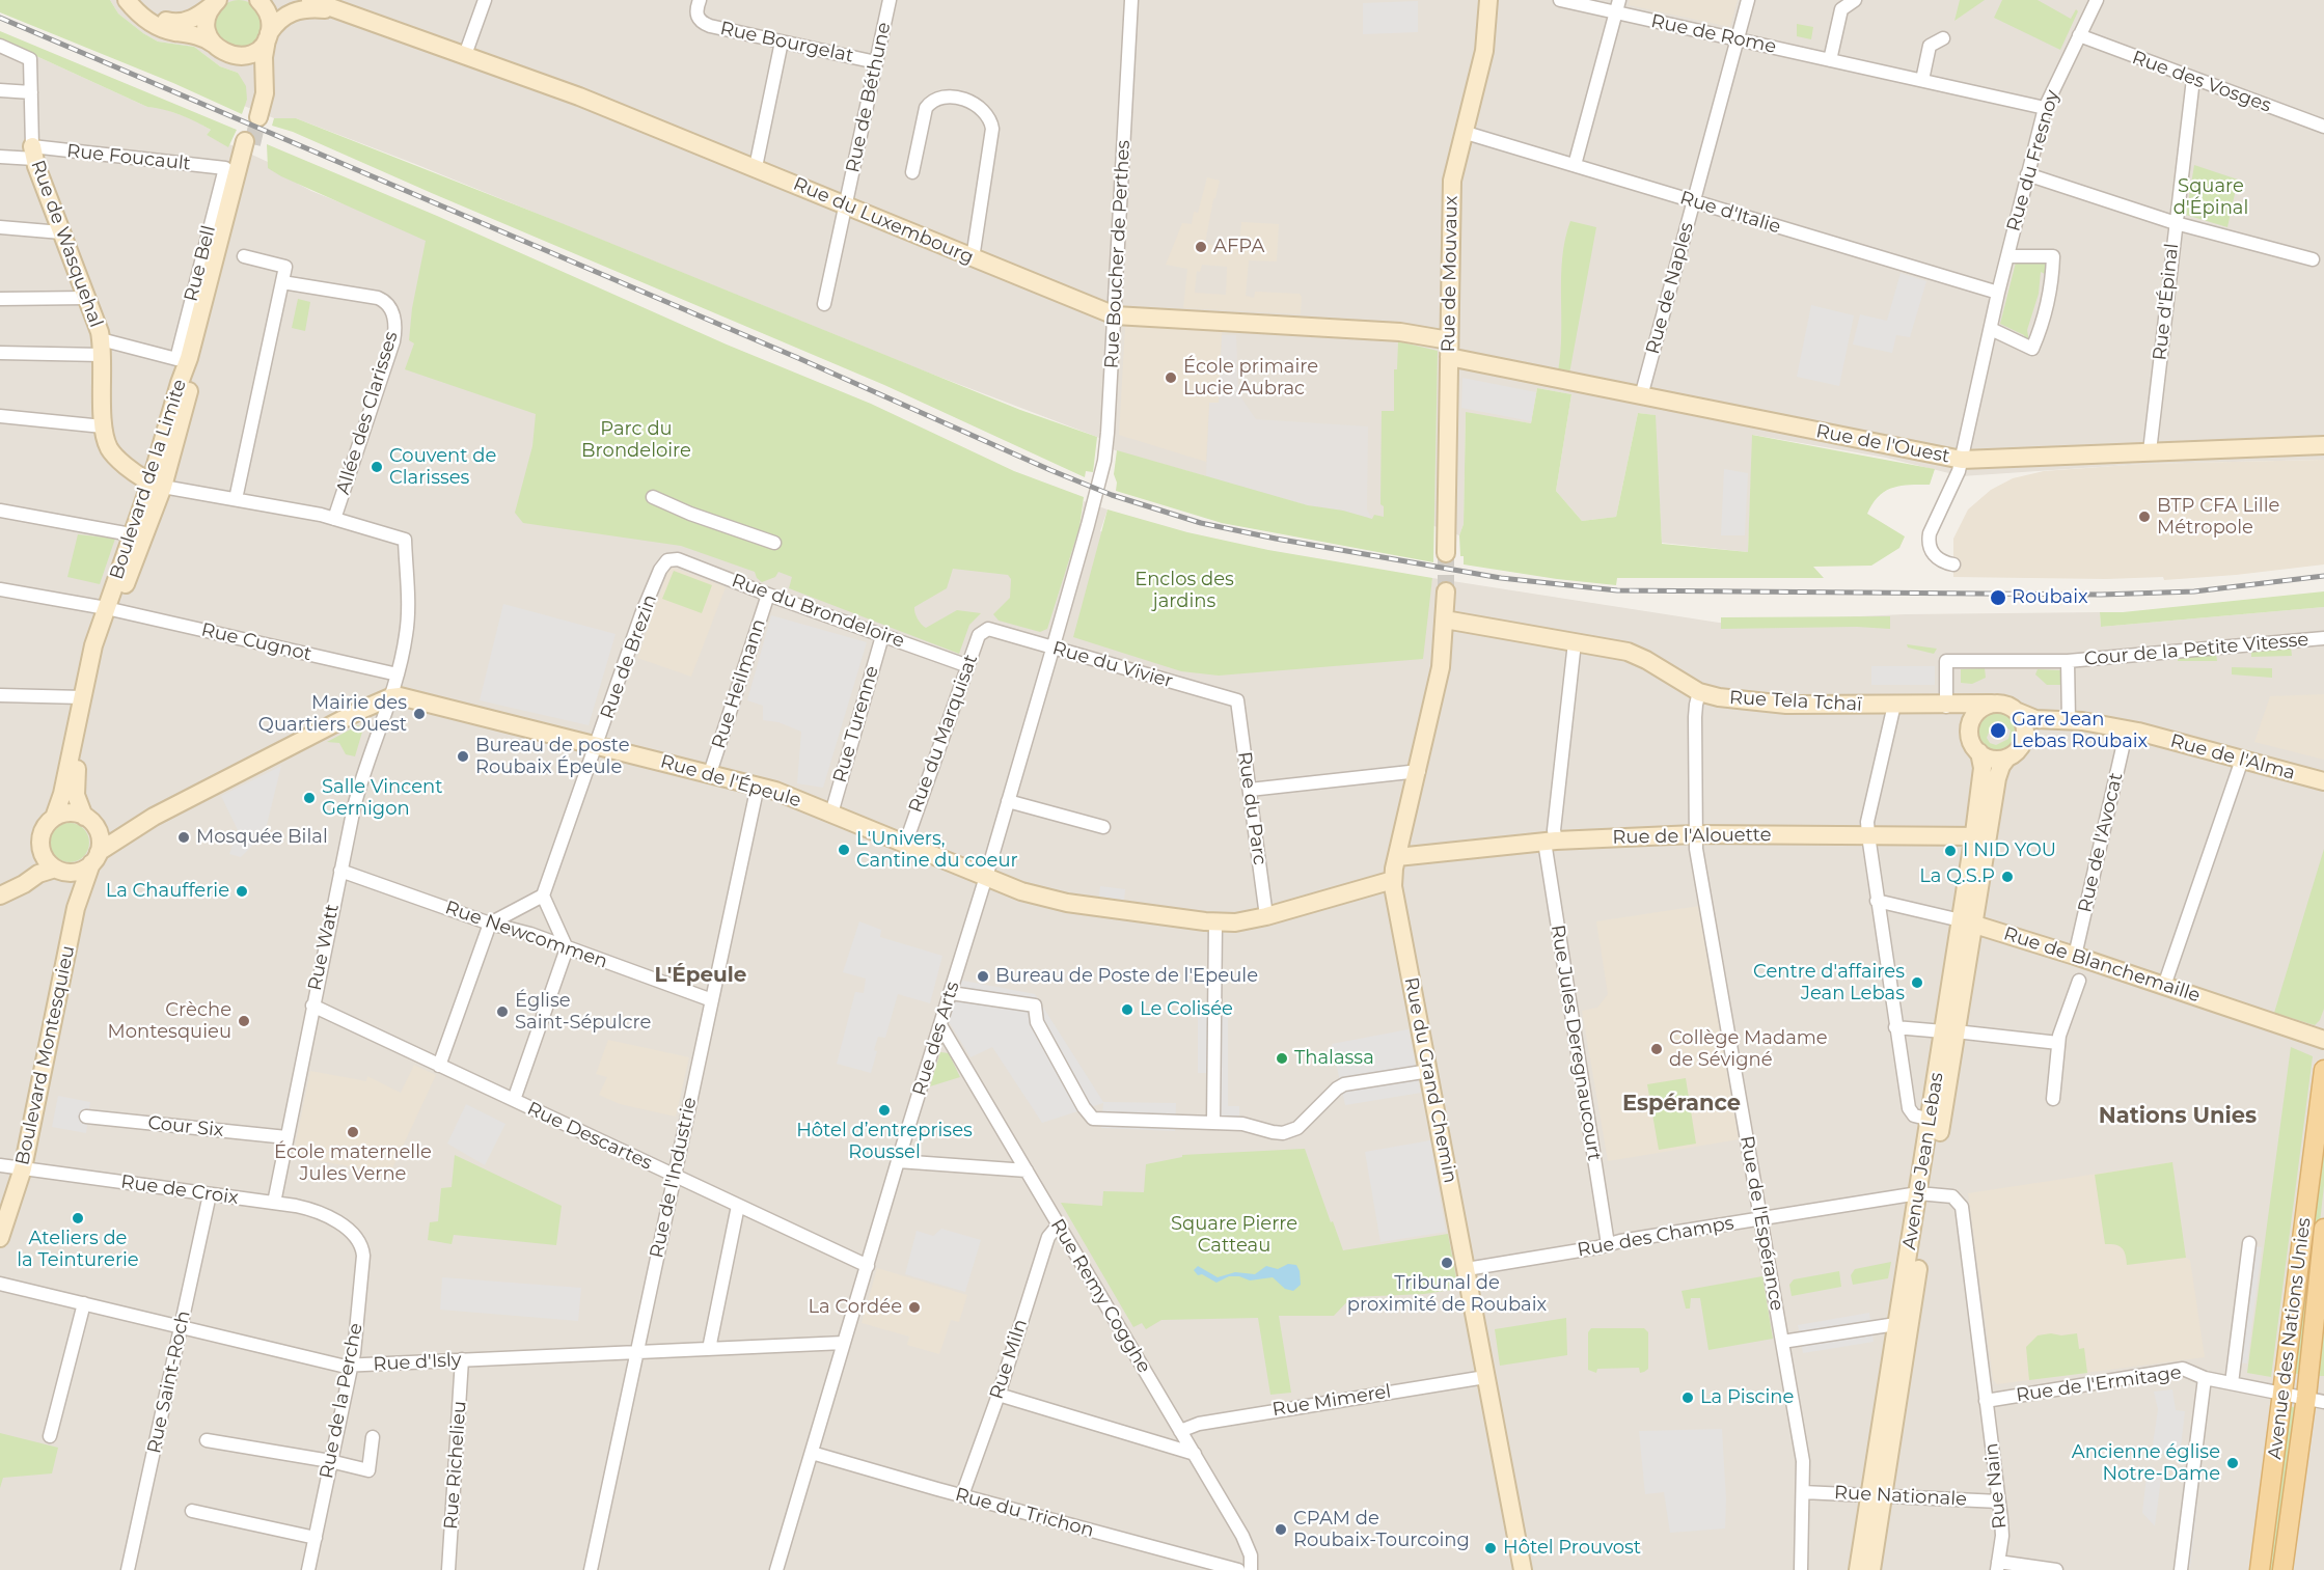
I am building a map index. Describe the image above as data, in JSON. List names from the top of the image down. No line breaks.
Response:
{"streets":{"main road":["Rue du Luxembourg","Rue de Wasquehal","Rue de Mouvaux","Rue de l'Ouest","Boulevard de la Limite","Rue Tela Tchaï","Rue de l'Alma","Rue de l'Épeule","Rue de l'Alouette","Rue de Blanchemaille","Boulevard Montesquieu","Rue du Grand Chemin","Avenue Jean Lebas","Avenue des Nations Unies"],"street":["Rue de Rome","Rue Bourgelat","Rue des Vosges","Rue de Béthune","Rue Foucault","Rue du Fresnoy","Rue d'Italie","Rue Boucher de Perthes","Rue Bell","Rue de Naples","Rue d'Épinal","Allée des Clarisses","Rue du Brondeloire","Rue Cugnot","Cour de la Petite Vitesse","Rue de Brezin","Rue du Vivier","Rue Heilmann","Rue Turenne","Rue du Marquisat","Rue du Parc","Rue de l'Avocat","Rue Newcommen","Rue Watt","Rue des Arts","Rue Jules Deregnaucourt","Cour Six","Rue Descartes","Rue de l'Industrie","Rue de Croix","Rue de l'Espérance","Rue des Champs","Rue Remy Cogghe","Rue Miln","Rue d'Isly","Rue Saint-Roch","Rue de l'Ermitage","Rue de la Perche","Rue Mimerel","Rue Richelieu","Rue Nain","Rue Nationale","Rue du Trichon"]},"crossings":[["Rue de Rome","Rue du Fresnoy"],["Rue de Rome","Rue de Naples"],["Rue Bourgelat","Rue de Béthune"],["Rue des Vosges","Rue du Fresnoy"],["Rue des Vosges","Rue d'Épinal"],["Rue de Béthune","Rue du Luxembourg"],["Rue Foucault","Rue de Wasquehal"],["Rue Foucault","Rue Bell"],["Rue du Fresnoy","Rue d'Italie"],["Rue du Fresnoy","Rue de l'Ouest"],["Rue d'Italie","Rue de Mouvaux"],["Rue d'Italie","Rue de Naples"],["Rue du Luxembourg","Rue Boucher de Perthes"],["Rue du Luxembourg","Rue de Mouvaux"],["Rue du Luxembourg","Rue de l'Ouest"],["Rue de Wasquehal","Rue Bell"],["Rue de Wasquehal","Allée des Clarisses"],["Rue de Wasquehal","Boulevard de la Limite"],["Rue de Wasquehal","Rue Watt"],["Rue Boucher de Perthes","Rue des Arts"],["Rue de Mouvaux","Rue de l'Ouest"],["Rue de Naples","Rue de l'Ouest"],["Rue d'Épinal","Rue de l'Ouest"],["Boulevard de la Limite","Rue Cugnot"],["Boulevard de la Limite","Rue de l'Épeule"],["Boulevard de la Limite","Boulevard Montesquieu"],["Rue du Brondeloire","Rue de Brezin"],["Rue du Brondeloire","Rue Heilmann"],["Rue du Brondeloire","Rue Turenne"],["Rue du Brondeloire","Rue du Marquisat"],["Rue Cugnot","Rue Watt"],["Cour de la Petite Vitesse","Rue Tela Tchaï"],["Rue de Brezin","Rue de l'Épeule"],["Rue du Vivier","Rue du Marquisat"],["Rue du Vivier","Rue du Parc"],["Rue du Vivier","Rue des Arts"],["Rue Heilmann","Rue de l'Épeule"],["Rue Tela Tchaï","Rue de l'Alma"],["Rue Tela Tchaï","Rue Jules Deregnaucourt"],["Rue Tela Tchaï","Rue du Grand Chemin"],["Rue Tela Tchaï","Avenue Jean Lebas"],["Rue Tela Tchaï","Rue de l'Espérance"],["Rue Turenne","Rue de l'Épeule"],["Rue du Marquisat","Rue de l'Épeule"],["Rue de l'Alma","Rue de l'Avocat"],["Rue de l'Alma","Avenue Jean Lebas"],["Rue de l'Épeule","Rue du Parc"],["Rue de l'Épeule","Rue Watt"],["Rue de l'Épeule","Rue des Arts"],["Rue de l'Épeule","Boulevard Montesquieu"],["Rue de l'Épeule","Rue du Grand Chemin"],["Rue de l'Épeule","Rue de l'Industrie"],["Rue de l'Alouette","Rue Jules Deregnaucourt"],["Rue de l'Alouette","Rue du Grand Chemin"],["Rue de l'Alouette","Avenue Jean Lebas"],["Rue de l'Alouette","Rue de l'Espérance"],["Rue de l'Avocat","Rue de Blanchemaille"],["Rue Newcommen","Rue Watt"],["Rue Newcommen","Rue de l'Industrie"],["Rue Watt","Cour Six"],["Rue Watt","Rue Descartes"],["Rue Watt","Rue de Croix"],["Rue de Blanchemaille","Avenue Jean Lebas"],["Rue des Arts","Rue Descartes"],["Rue des Arts","Rue Remy Cogghe"],["Rue des Arts","Rue d'Isly"],["Rue des Arts","Rue du Trichon"],["Rue Jules Deregnaucourt","Rue des Champs"],["Boulevard Montesquieu","Rue de Croix"],["Rue du Grand Chemin","Rue des Champs"],["Rue du Grand Chemin","Rue Mimerel"],["Rue Descartes","Rue de l'Industrie"],["Avenue Jean Lebas","Rue des Champs"],["Avenue Jean Lebas","Rue Nain"],["Avenue Jean Lebas","Rue Nationale"],["Rue de l'Industrie","Rue d'Isly"],["Rue de Croix","Rue Saint-Roch"],["Rue de Croix","Rue de la Perche"],["Rue de l'Espérance","Rue des Champs"],["Rue de l'Espérance","Rue Nationale"],["Rue des Champs","Rue Nain"],["Rue Remy Cogghe","Rue Miln"],["Rue Remy Cogghe","Rue Mimerel"],["Avenue des Nations Unies","Rue de l'Ermitage"],["Rue Miln","Rue du Trichon"],["Rue d'Isly","Rue Saint-Roch"],["Rue d'Isly","Rue de la Perche"],["Rue d'Isly","Rue Richelieu"],["Rue de l'Ermitage","Rue Nain"],["Rue Nain","Rue Nationale"]],"districts":["L'Épeule","Espérance","Nations Unies"],"parks":["Square d'Épinal","Parc du Brondeloire","Enclos des jardins","Square Pierre Catteau"],"places":["AFPA","École primaire Lucie Aubrac","Couvent de Clarisses","BTP CFA Lille Métropole","Roubaix","Mairie des Quartiers Ouest","Gare Jean Lebas Roubaix","Bureau de poste Roubaix Épeule","Salle Vincent Gernigon","Mosquée Bilal","L'Univers, Cantine du coeur","I NID YOU","La Q.S.P","La Chaufferie","Bureau de Poste de l'Epeule","Centre d'affaires Jean Lebas","Le Colisée","Église Saint-Sépulcre","Crèche Montesquieu","Collège Madame de Sévigné","Thalassa","Hôtel d’entreprises Roussel","École maternelle Jules Verne","Ateliers de la Teinturerie","Tribunal de proximité de Roubaix","La Cordée","La Piscine","Ancienne église Notre-Dame","CPAM de Roubaix-Tourcoing","Hôtel Prouvost"]}
